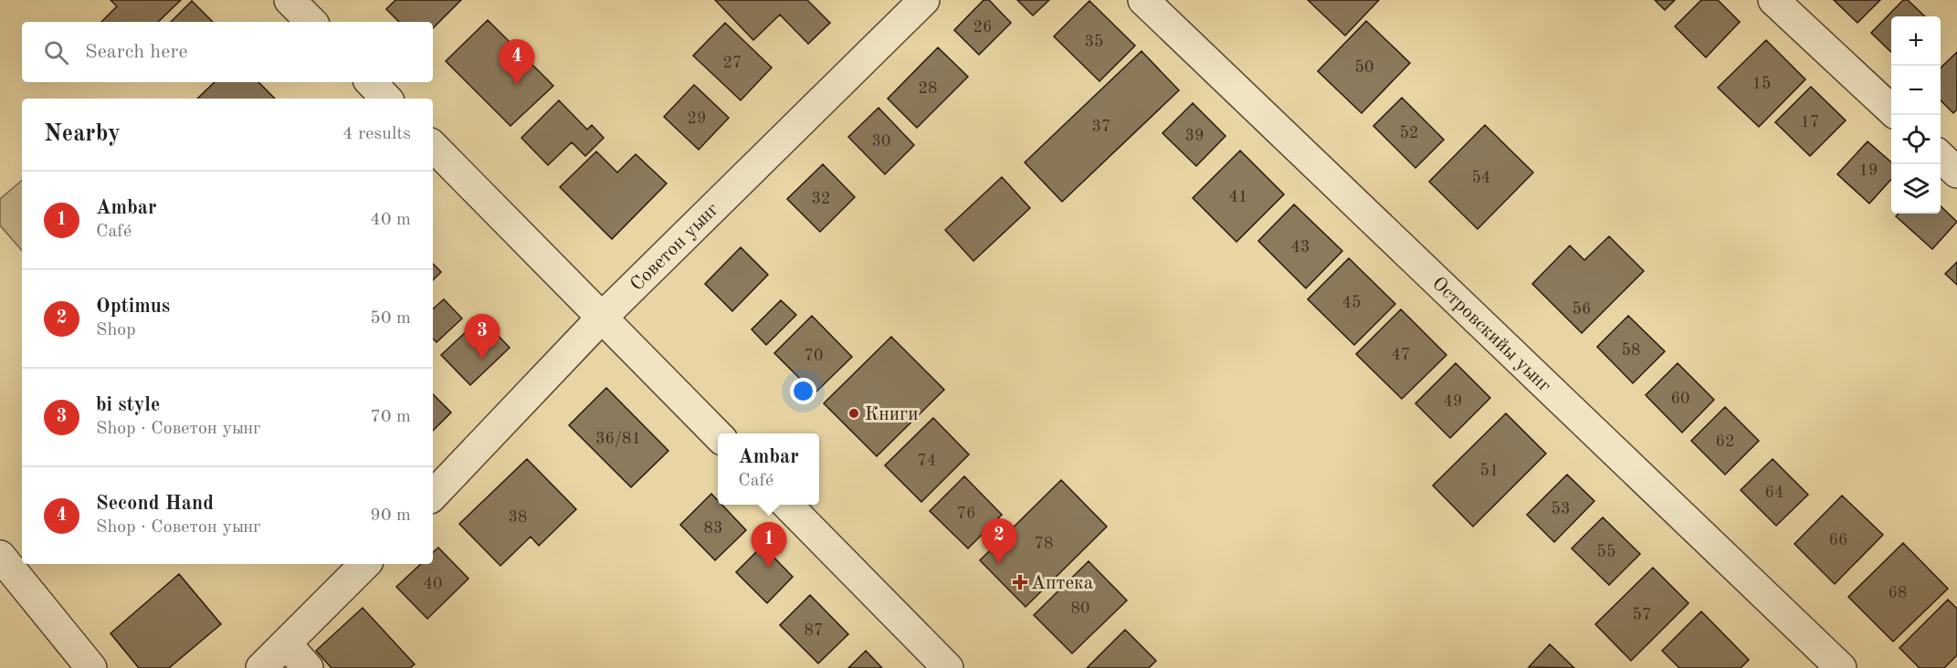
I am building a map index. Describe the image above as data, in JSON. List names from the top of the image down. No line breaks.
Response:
{"streets":{"street":["Советон уынг","Островскийы уынг"]},"places":{"other":["Книги"],"health":["Аптека"]},"house_numbers":["26","35","27","50","15","28","29","17","37","52","39","30","19","54","41","32","43","45","56","58","47","70","60","49","36/81","62","74","51","64","53","76","38","83","66","78","55","40","68","80","57","87"],"page":{"map_buttons":["+","−"],"search":"Search here","pins":["4","3","2","1"],"heading":["Nearby","4 results"],"list":[{"mark":"1","name":"Ambar","note":"Café","value":"40 m"},{"mark":"2","name":"Optimus","note":"Shop","value":"50 m"},{"mark":"3","name":"bi style","note":"Shop · Советон уынг","value":"70 m"},{"mark":"4","name":"Second Hand","note":"Shop · Советон уынг","value":"90 m"}],"popup":["Ambar","Café"]}}
